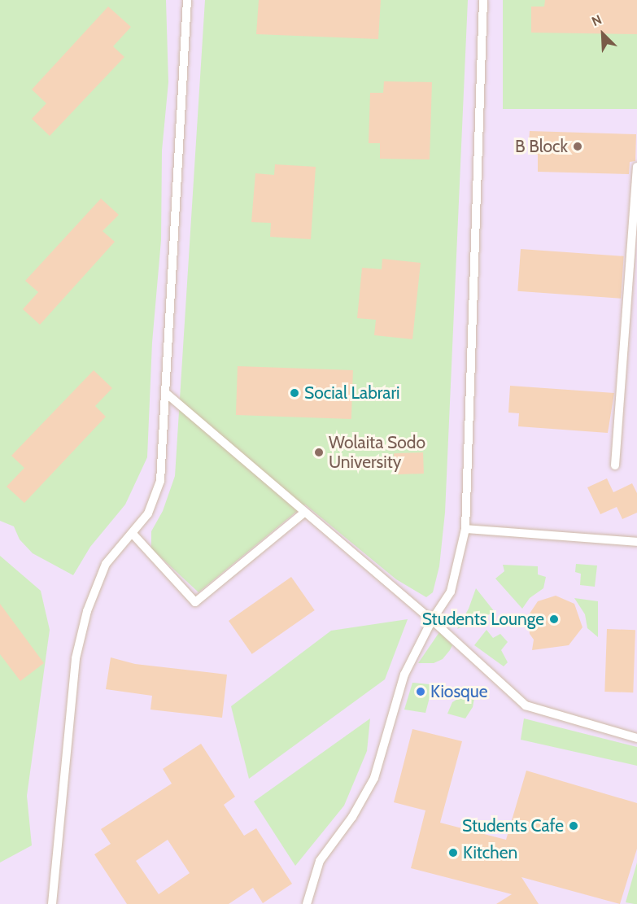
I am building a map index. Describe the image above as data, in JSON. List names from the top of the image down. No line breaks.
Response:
{"places":["B Block","Social Labrari","Wolaita Sodo University","Students Lounge","Kiosque","Students Cafe","Kitchen"],"north":"top left"}
